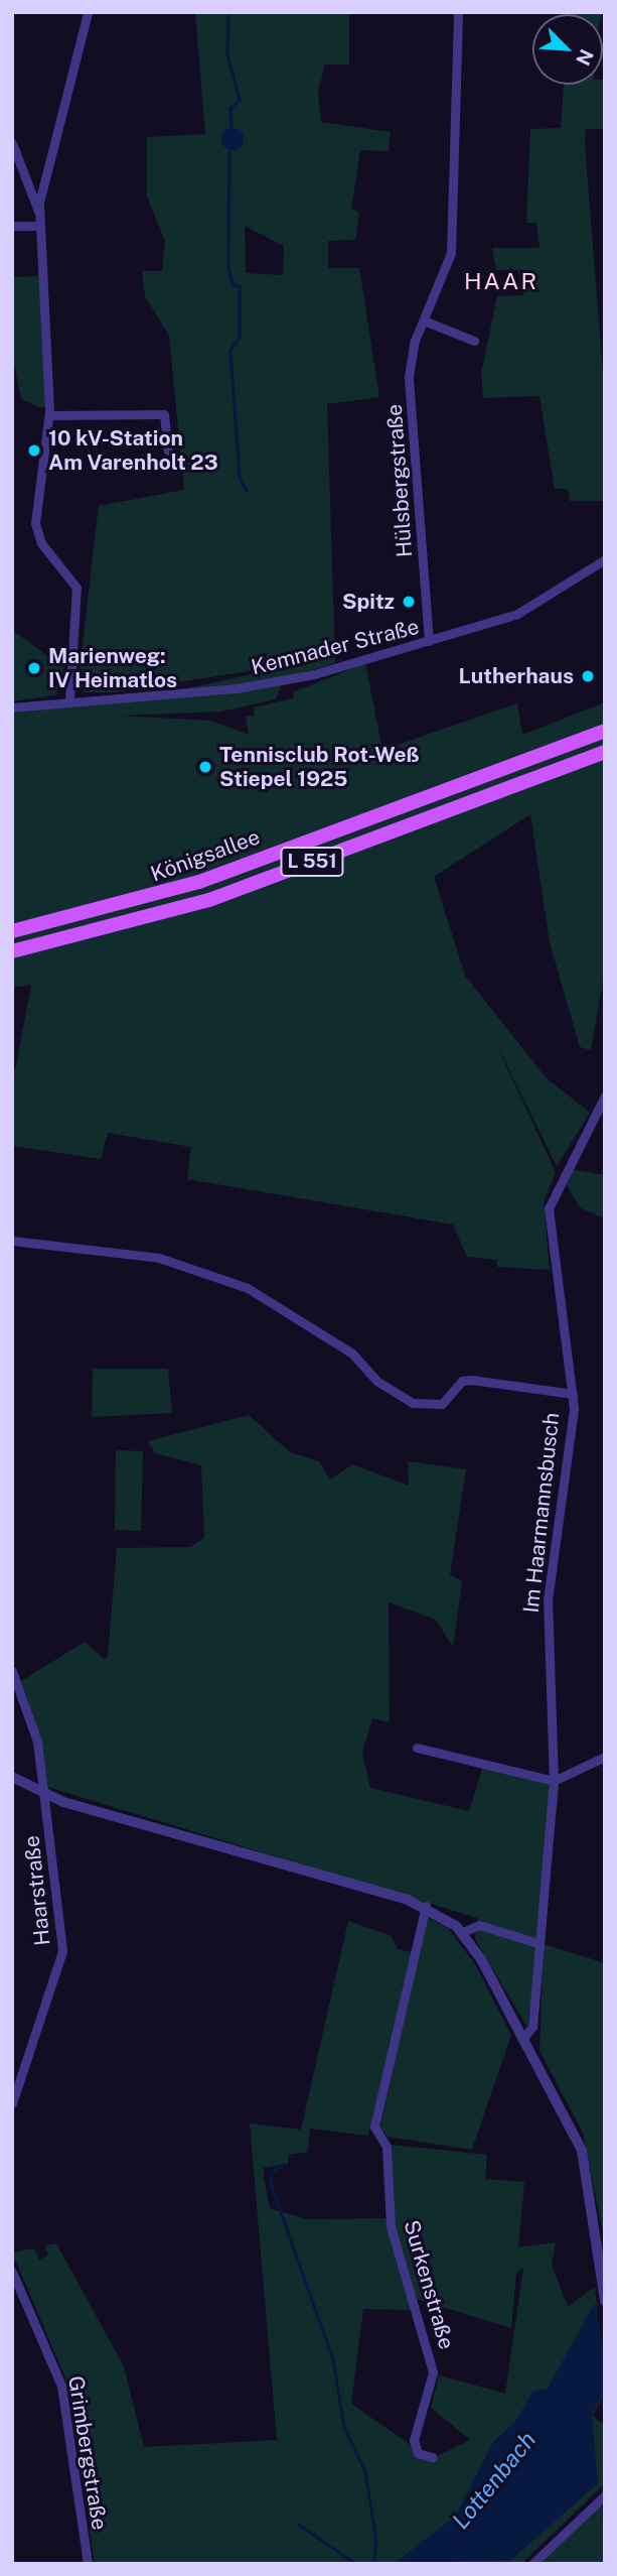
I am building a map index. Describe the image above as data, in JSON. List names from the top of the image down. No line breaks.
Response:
{"streets":{"main road":["Königsallee","L 551"],"street":["Hülsbergstraße","Kemnader Straße","Im Haarmannsbusch","Haarstraße","Surkenstraße","Grimbergstraße"]},"crossings":[["Hülsbergstraße","Kemnader Straße"]],"districts":["HAAR"],"water":["Lottenbach"],"places":["10 kV-Station Am Varenholt 23","Spitz","Marienweg: IV Heimatlos","Lutherhaus","Tennisclub Rot-Weß Stiepel 1925"],"north":"bottom right"}
